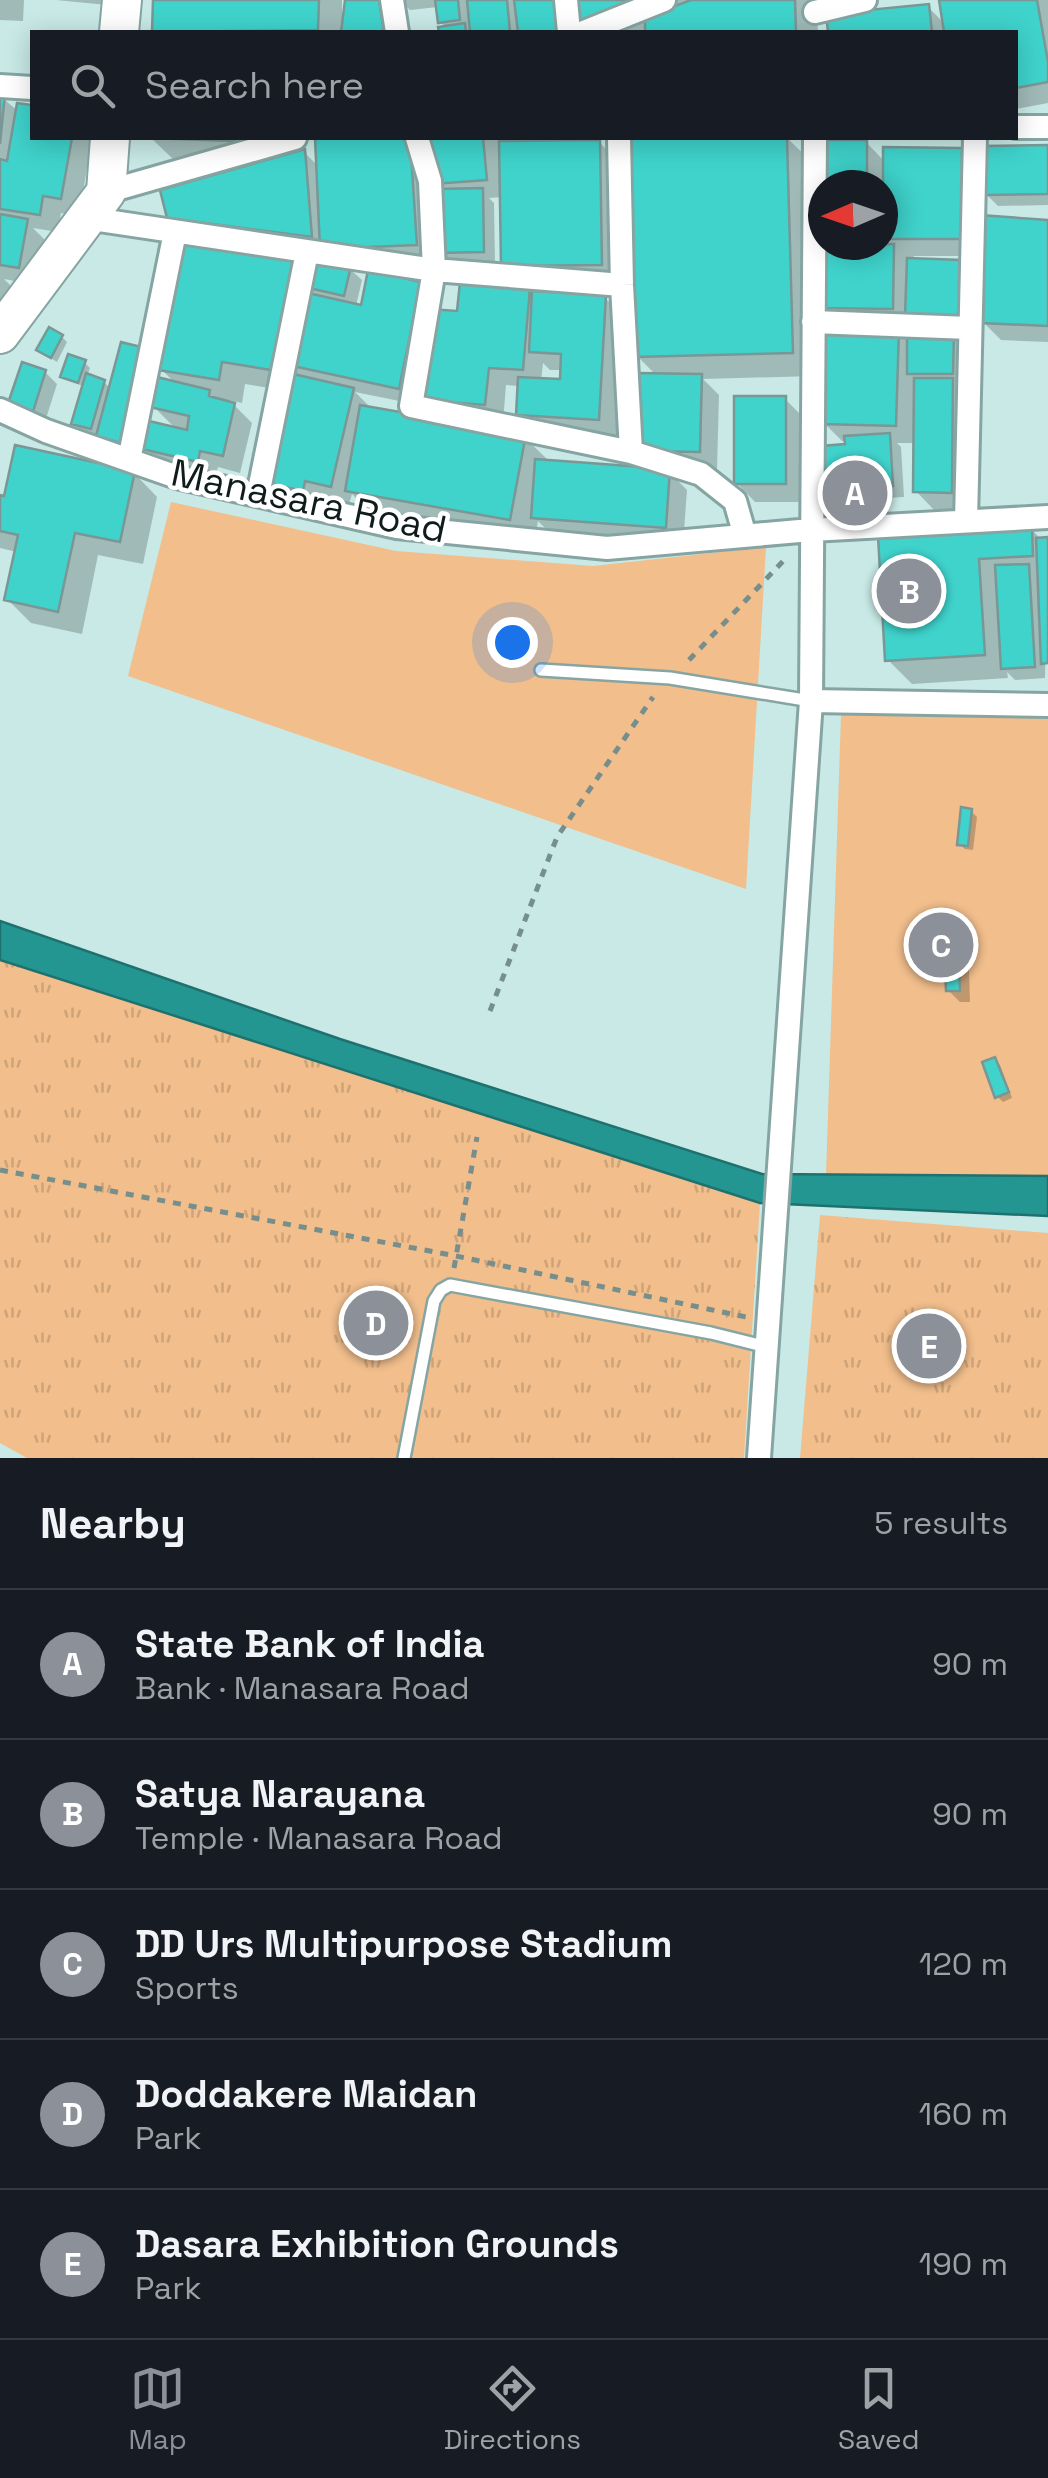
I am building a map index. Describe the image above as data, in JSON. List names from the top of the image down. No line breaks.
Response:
{"streets":{"street":["Manasara Road"]},"north":"left","page":{"search":"Search here","pins":["A","B","C","D","E"],"heading":["Nearby","5 results"],"list":[{"mark":"A","name":"State Bank of India","note":"Bank · Manasara Road","value":"90 m"},{"mark":"B","name":"Satya Narayana","note":"Temple · Manasara Road","value":"90 m"},{"mark":"C","name":"DD Urs Multipurpose Stadium","note":"Sports","value":"120 m"},{"mark":"D","name":"Doddakere Maidan","note":"Park","value":"160 m"},{"mark":"E","name":"Dasara Exhibition Grounds","note":"Park","value":"190 m"}],"nav":["Map","Directions","Saved"]}}
